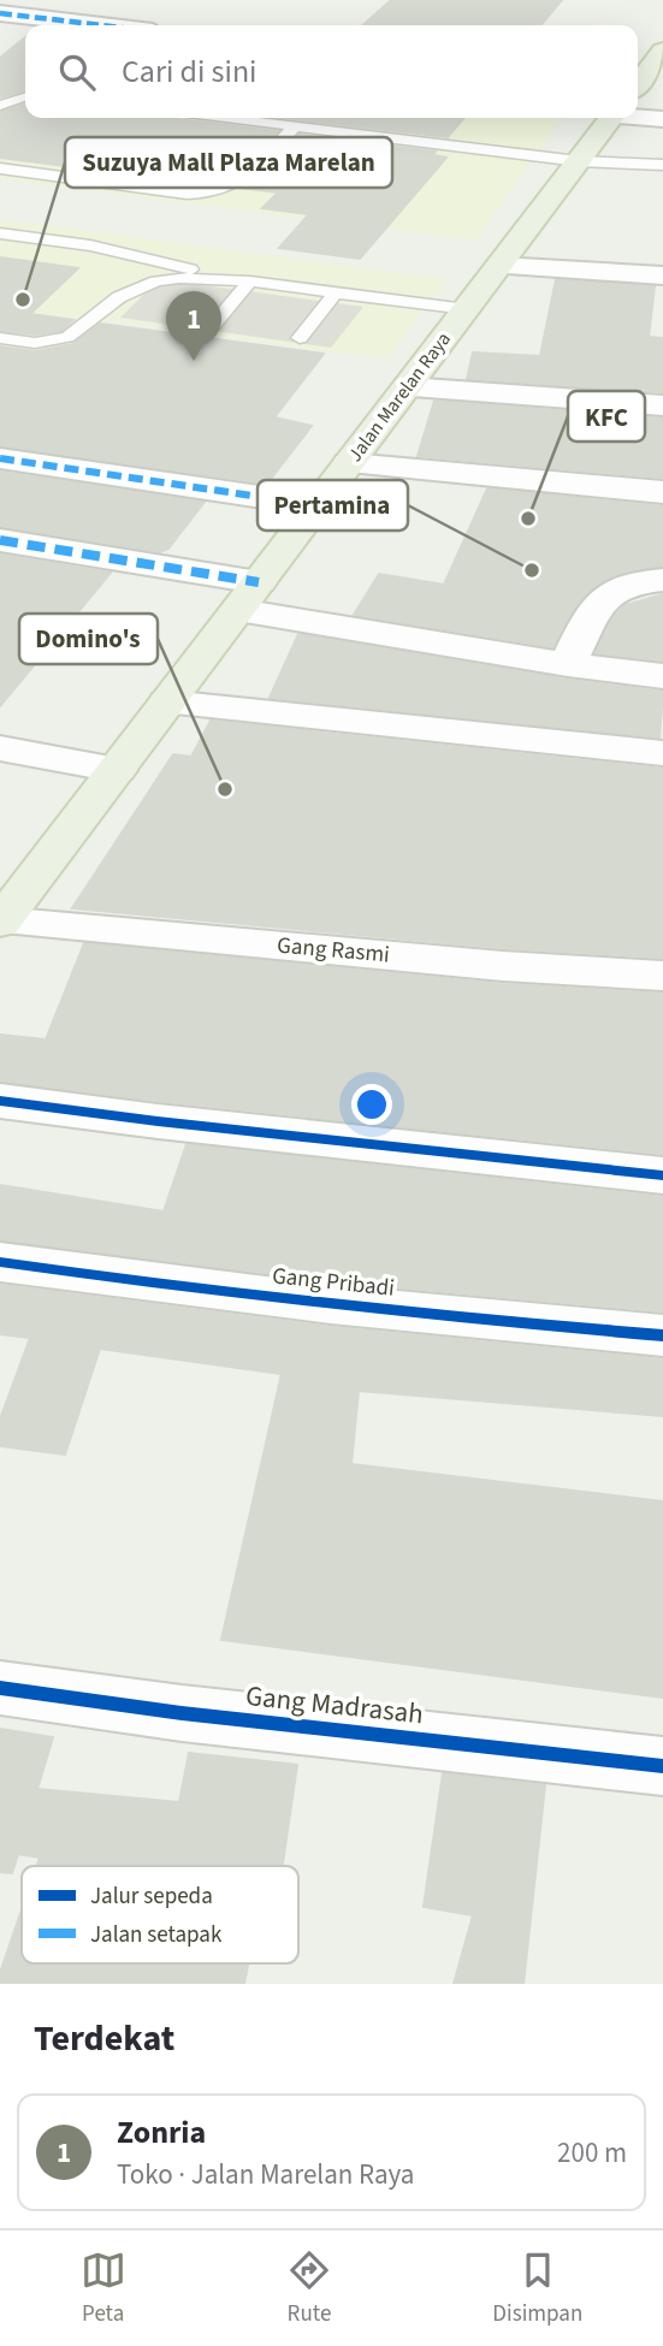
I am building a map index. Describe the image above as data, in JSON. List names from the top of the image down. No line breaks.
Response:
{"streets":{"main road":["Jalan Marelan Raya"],"street":["Gang Rasmi","Gang Pribadi","Gang Madrasah"]},"crossings":[["Jalan Marelan Raya","Gang Rasmi"]],"places":["Suzuya Mall Plaza Marelan","KFC","Pertamina","Domino's"],"legend":["Jalur sepeda","Jalan setapak"],"page":{"search":"Cari di sini","pins":"1","heading":"Terdekat","list":[{"mark":"1","name":"Zonria","note":"Toko · Jalan Marelan Raya","value":"200 m"}],"nav":["Peta","Rute","Disimpan"]}}
